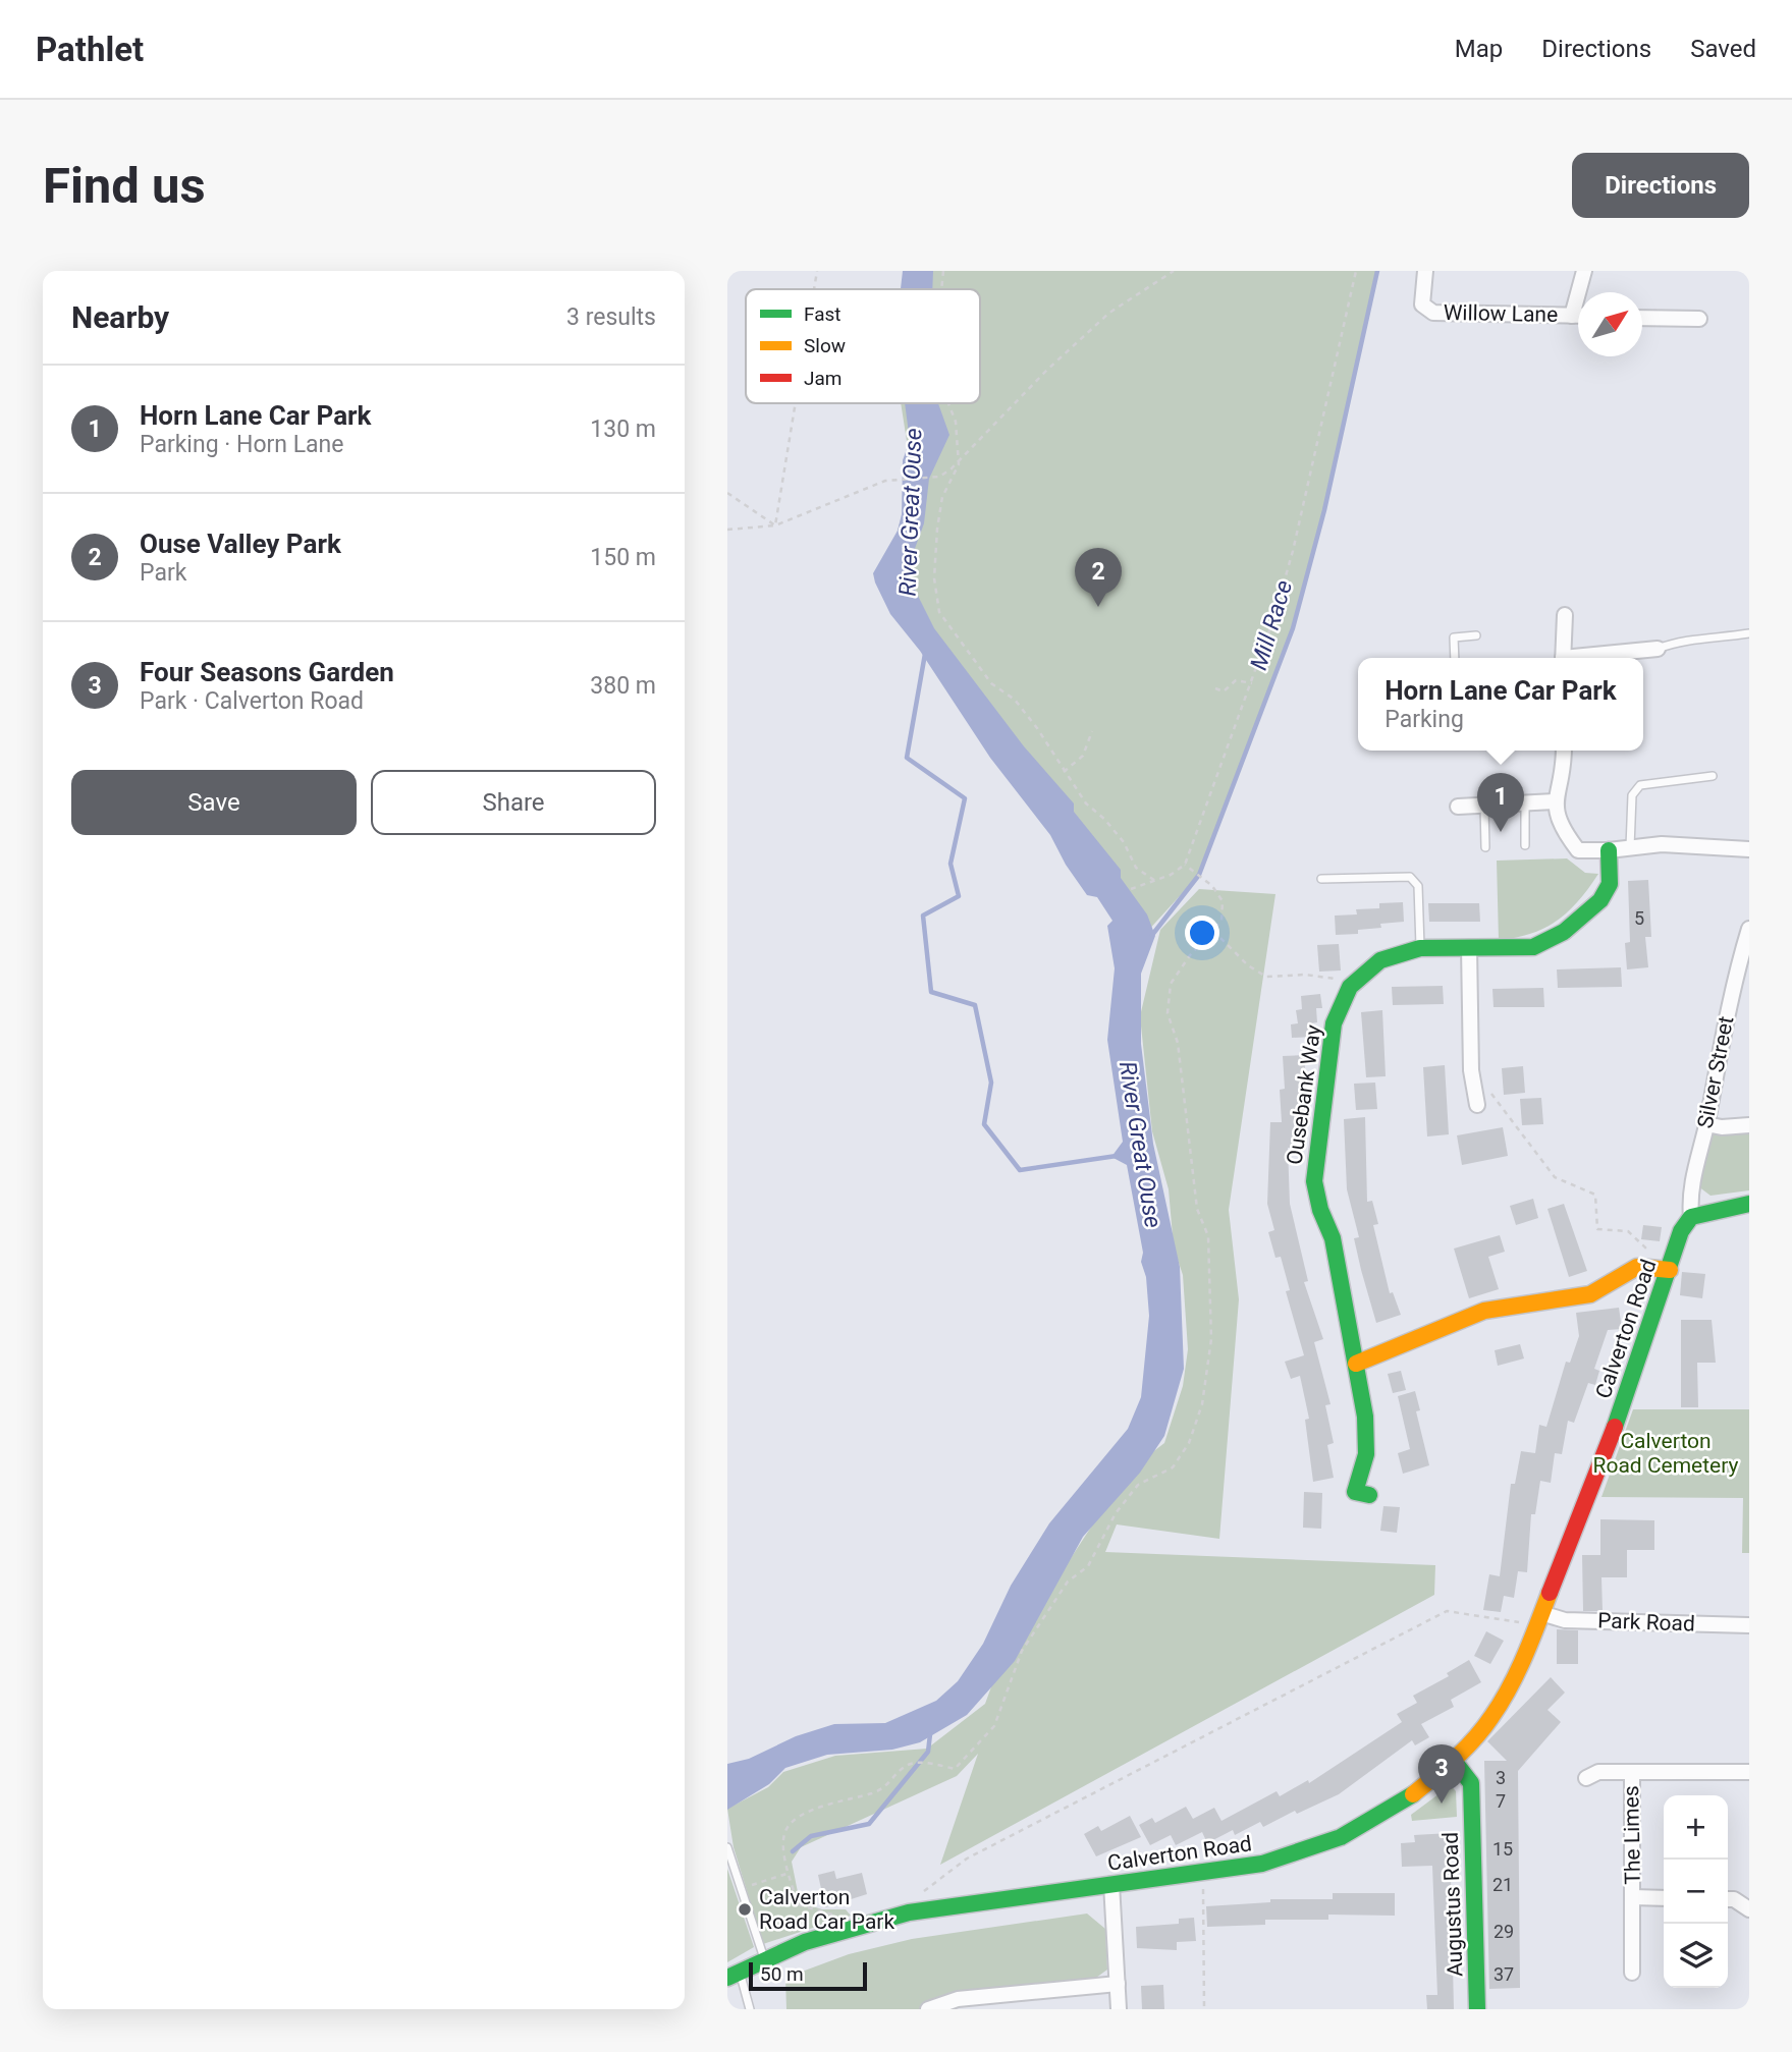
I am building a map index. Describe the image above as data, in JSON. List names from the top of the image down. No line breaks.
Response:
{"streets":{"street":["Willow Lane","Silver Street","Ousebank Way","Calverton Road","Park Road","The Limes","Augustus Road"]},"crossings":[["Silver Street","Calverton Road"],["Calverton Road","Park Road"],["Calverton Road","Augustus Road"]],"water":["River Great Ouse","Mill Race"],"parks":["Calverton Road Cemetery"],"places":["Calverton Road Car Park"],"house_numbers":["5","3","7","15","21","29","37"],"legend":["Fast","Slow","Jam"],"scale_bar":"50 m","north":"top right","page":{"header":"Pathlet","nav":["Map","Directions","Saved"],"buttons":["Directions",["Save","Share"]],"title":"Find us","heading":["Nearby","3 results"],"list":[{"mark":"1","name":"Horn Lane Car Park","note":"Parking · Horn Lane","value":"130 m"},{"mark":"2","name":"Ouse Valley Park","note":"Park","value":"150 m"},{"mark":"3","name":"Four Seasons Garden","note":"Park · Calverton Road","value":"380 m"}],"pins":["2","1","3"],"popup":["Horn Lane Car Park","Parking"],"map_buttons":["+","−"],"scale":"50 m"}}
